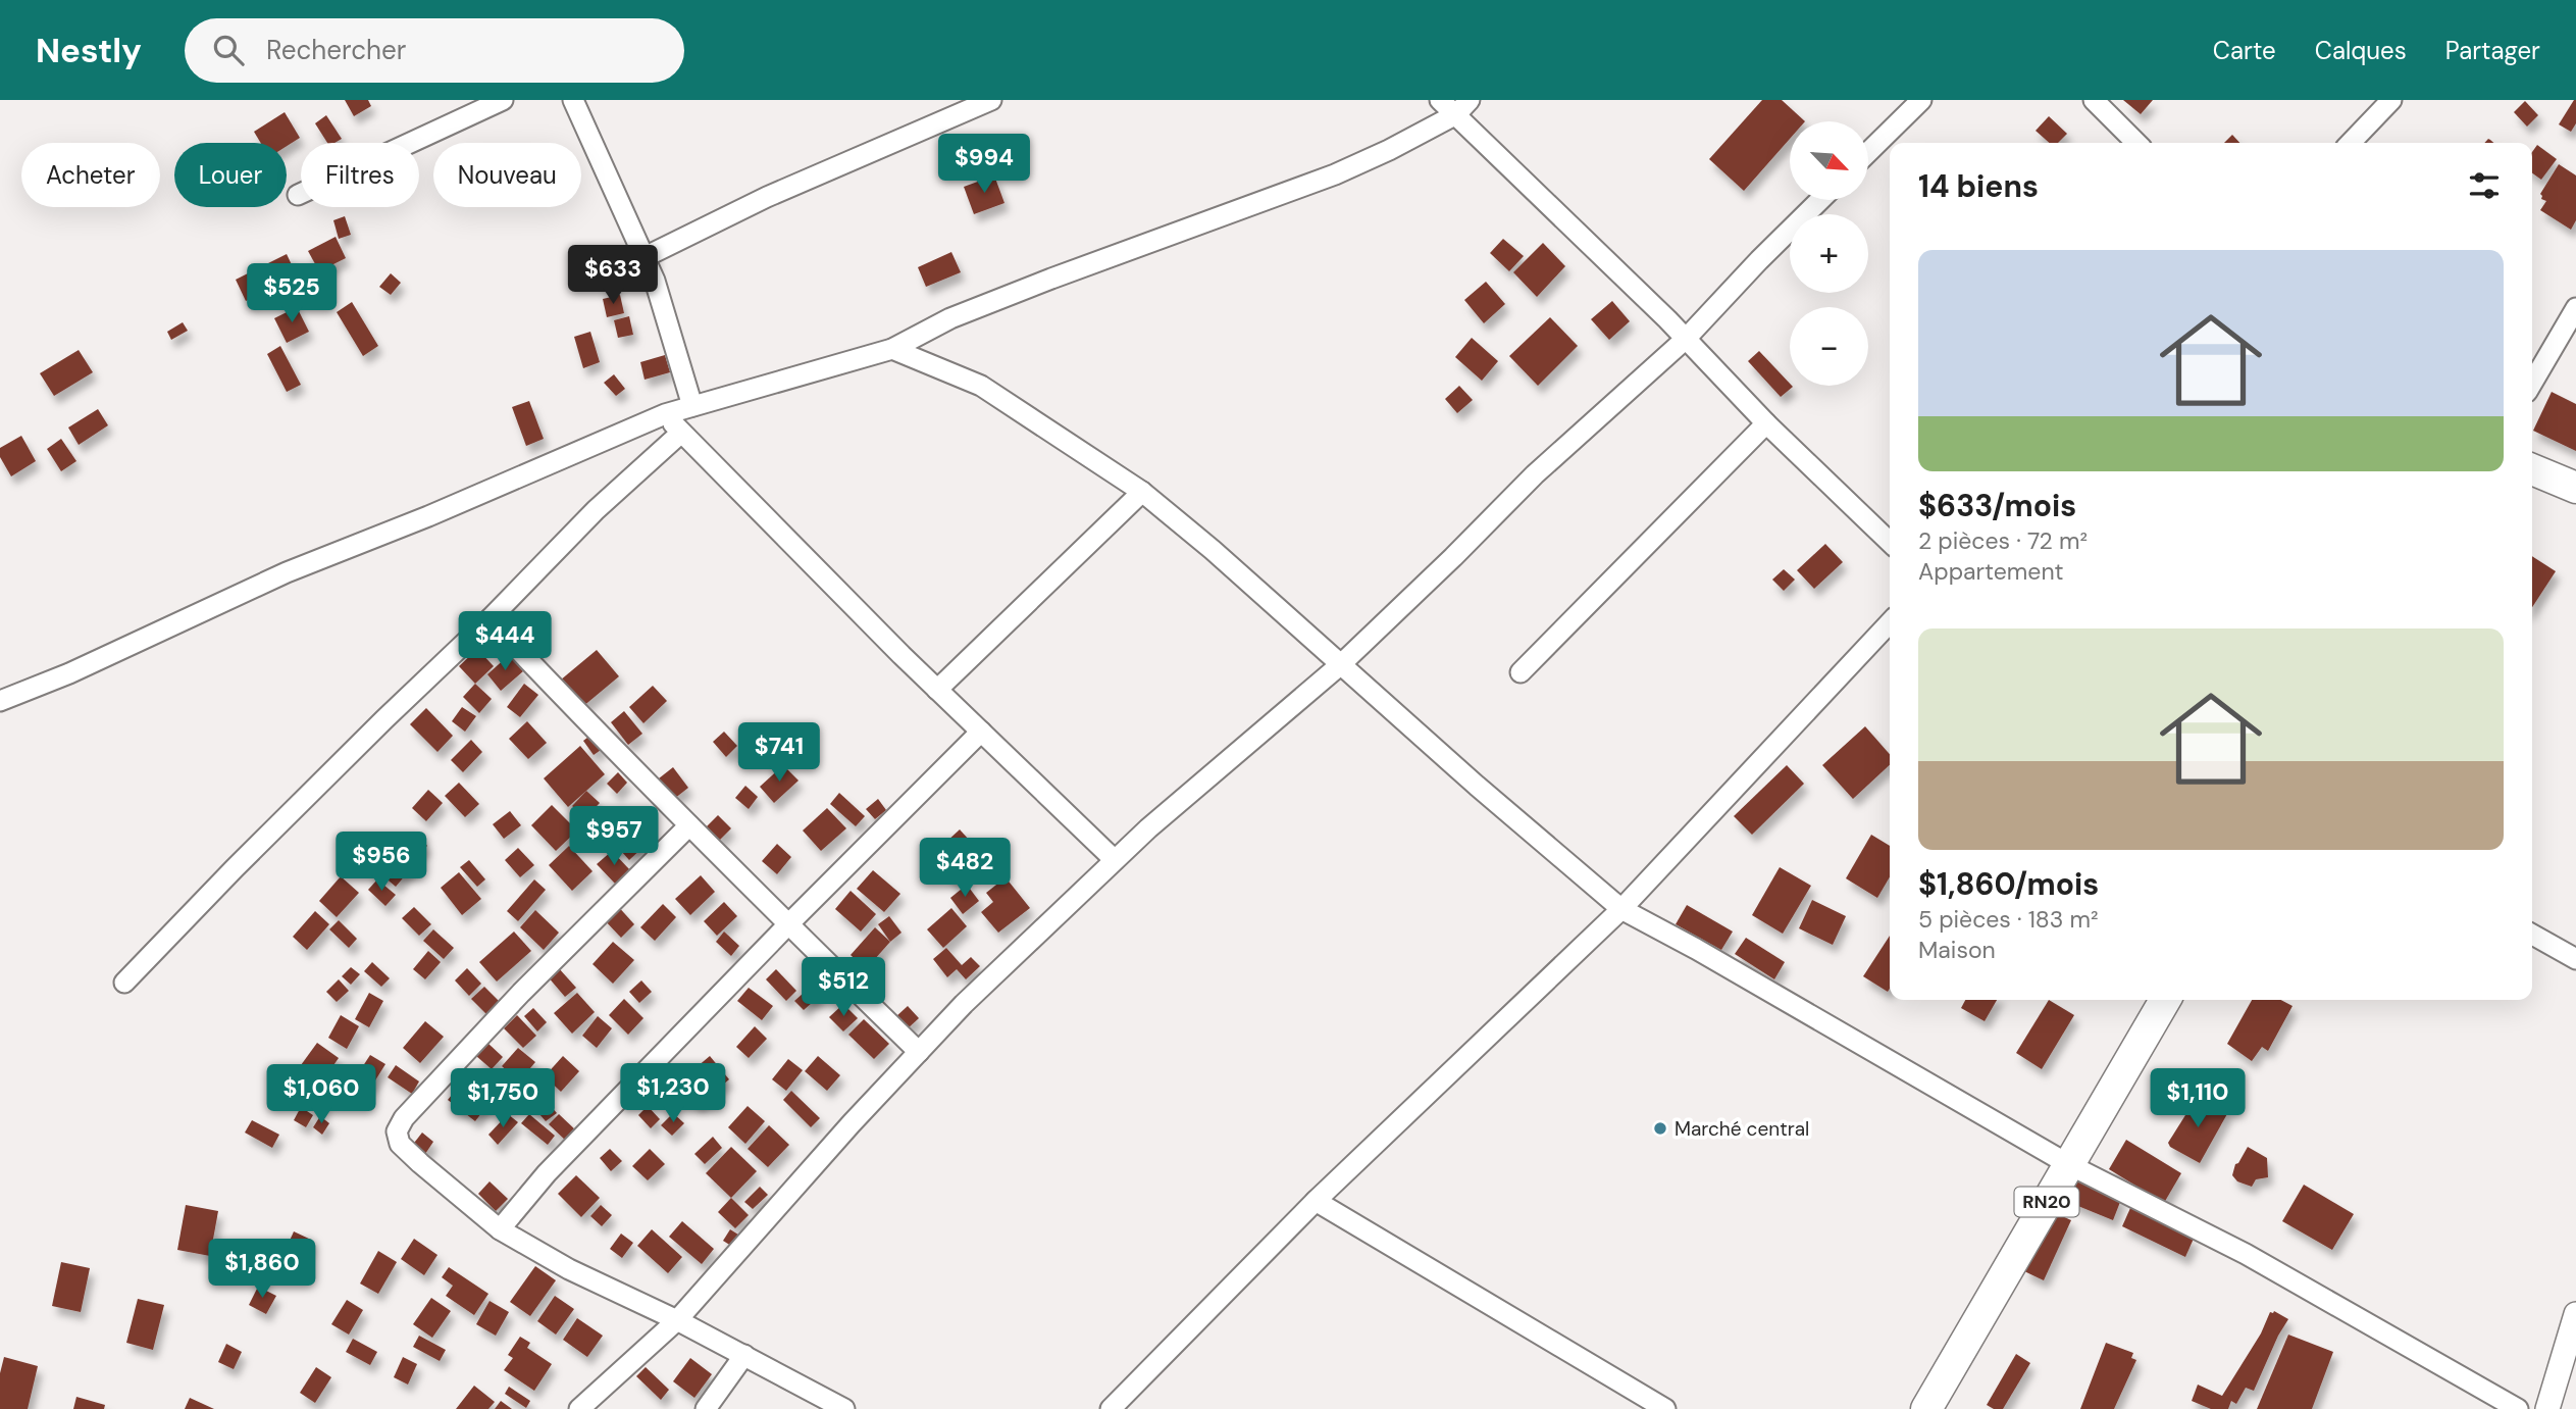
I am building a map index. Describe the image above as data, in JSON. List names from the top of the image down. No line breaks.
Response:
{"streets":{"main road":["RN20"]},"places":["Marché central"],"north":"bottom right","page":{"header":"Nestly","search":"Rechercher","nav":["Carte","Calques","Partager"],"map_buttons":["+","−"],"price":["$994","$633","$525","$444","$741","$957","$956","$482","$512","$1,230","$1,060","$1,750","$1,110","$1,860"],"chip":["Acheter","Louer","Filtres","Nouveau"],"heading":"14 biens","list":[{"name":"$633/mois","note":"2 pièces · 72 m² · Appartement"},{"name":"$1,860/mois","note":"5 pièces · 183 m² · Maison"}]}}
